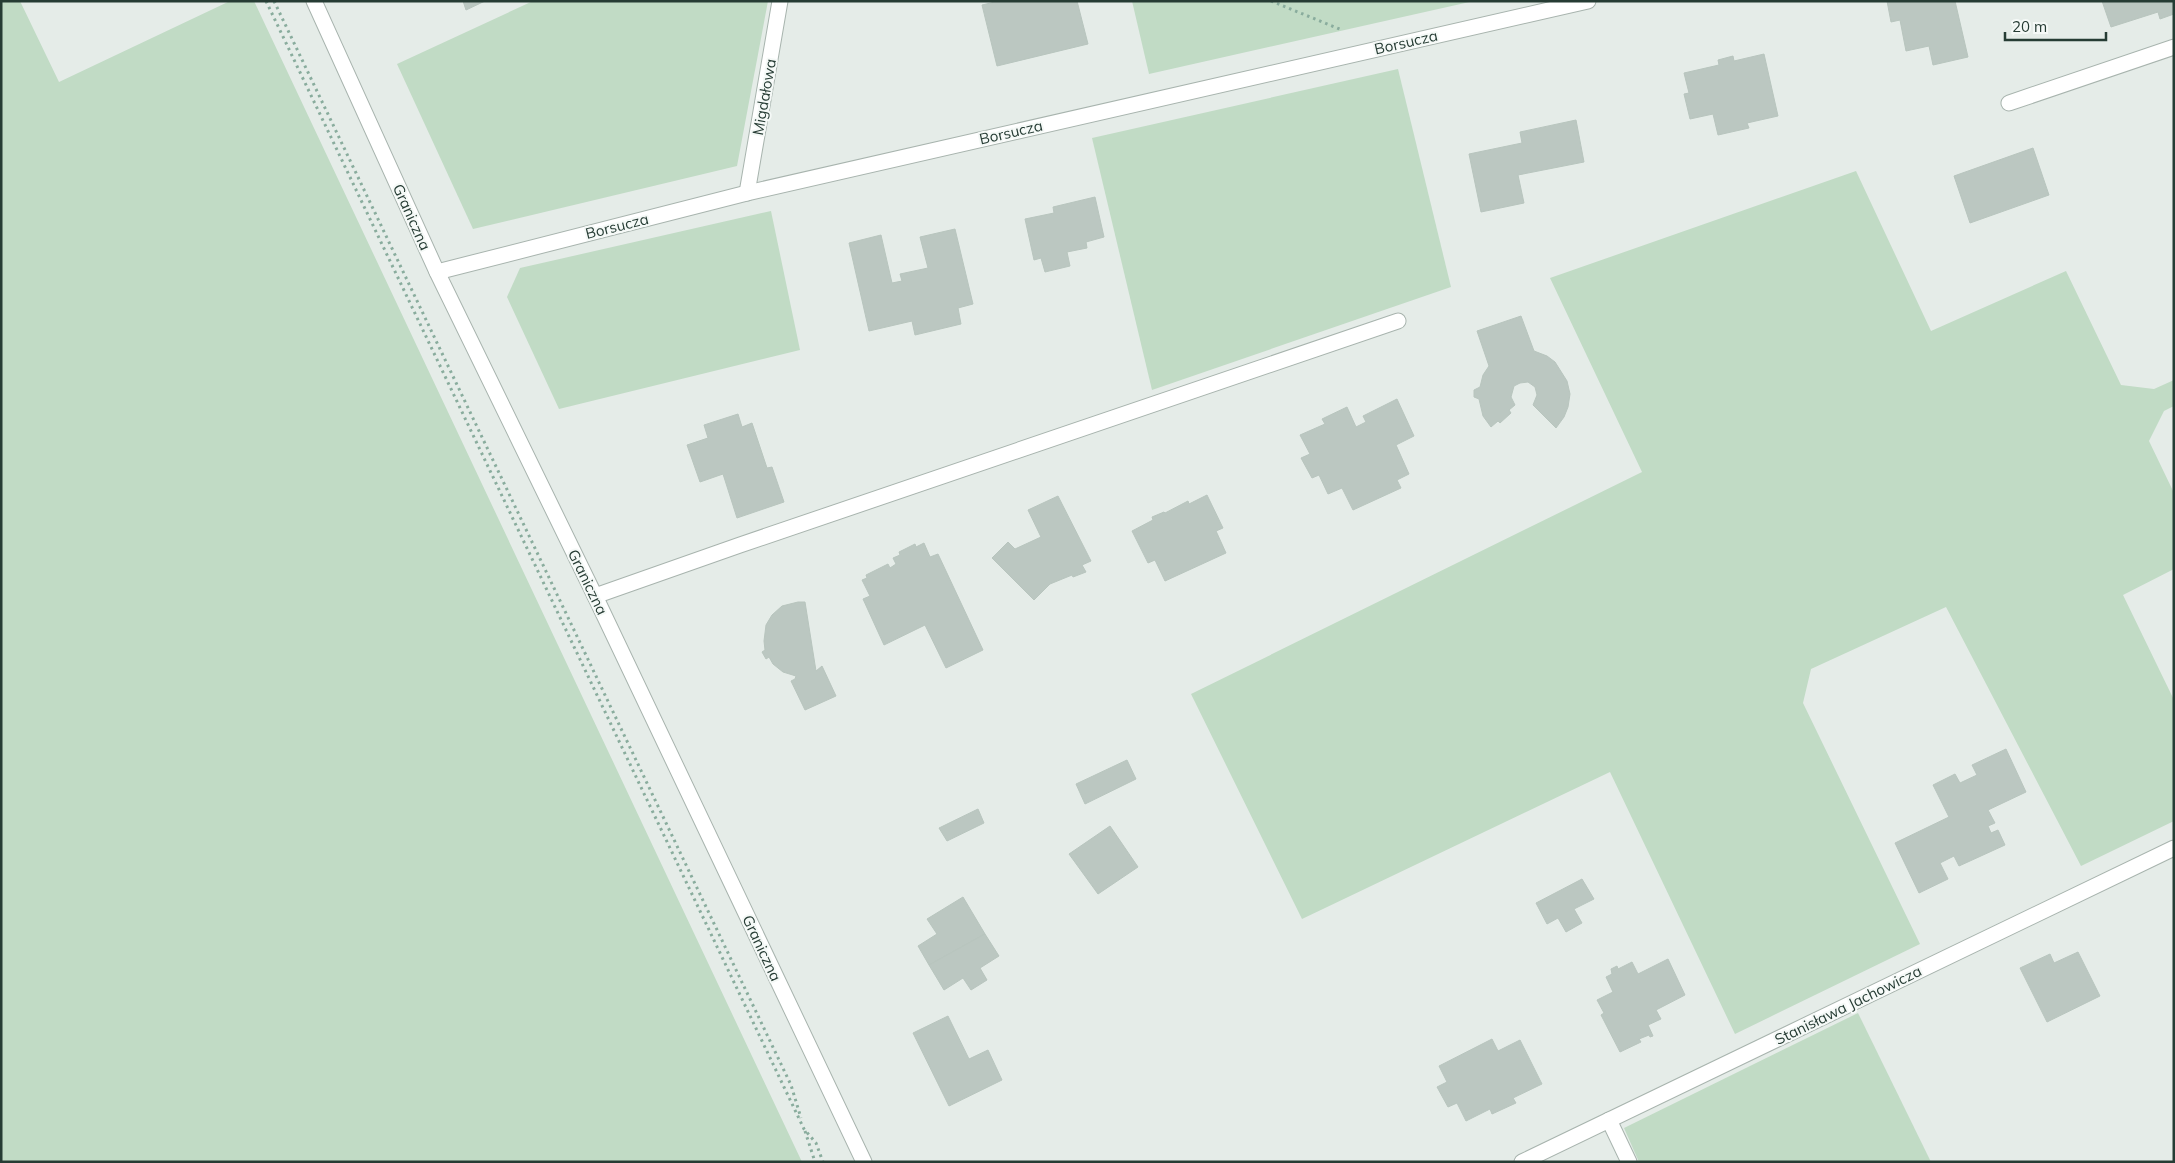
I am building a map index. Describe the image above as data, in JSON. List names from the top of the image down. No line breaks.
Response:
{"streets":{"street":["Borsucza","Migdałowa","Graniczna","Stanisława Jachowicza"]},"crossings":[["Borsucza","Migdałowa"],["Borsucza","Graniczna"]],"scale_bar":"20 m"}
